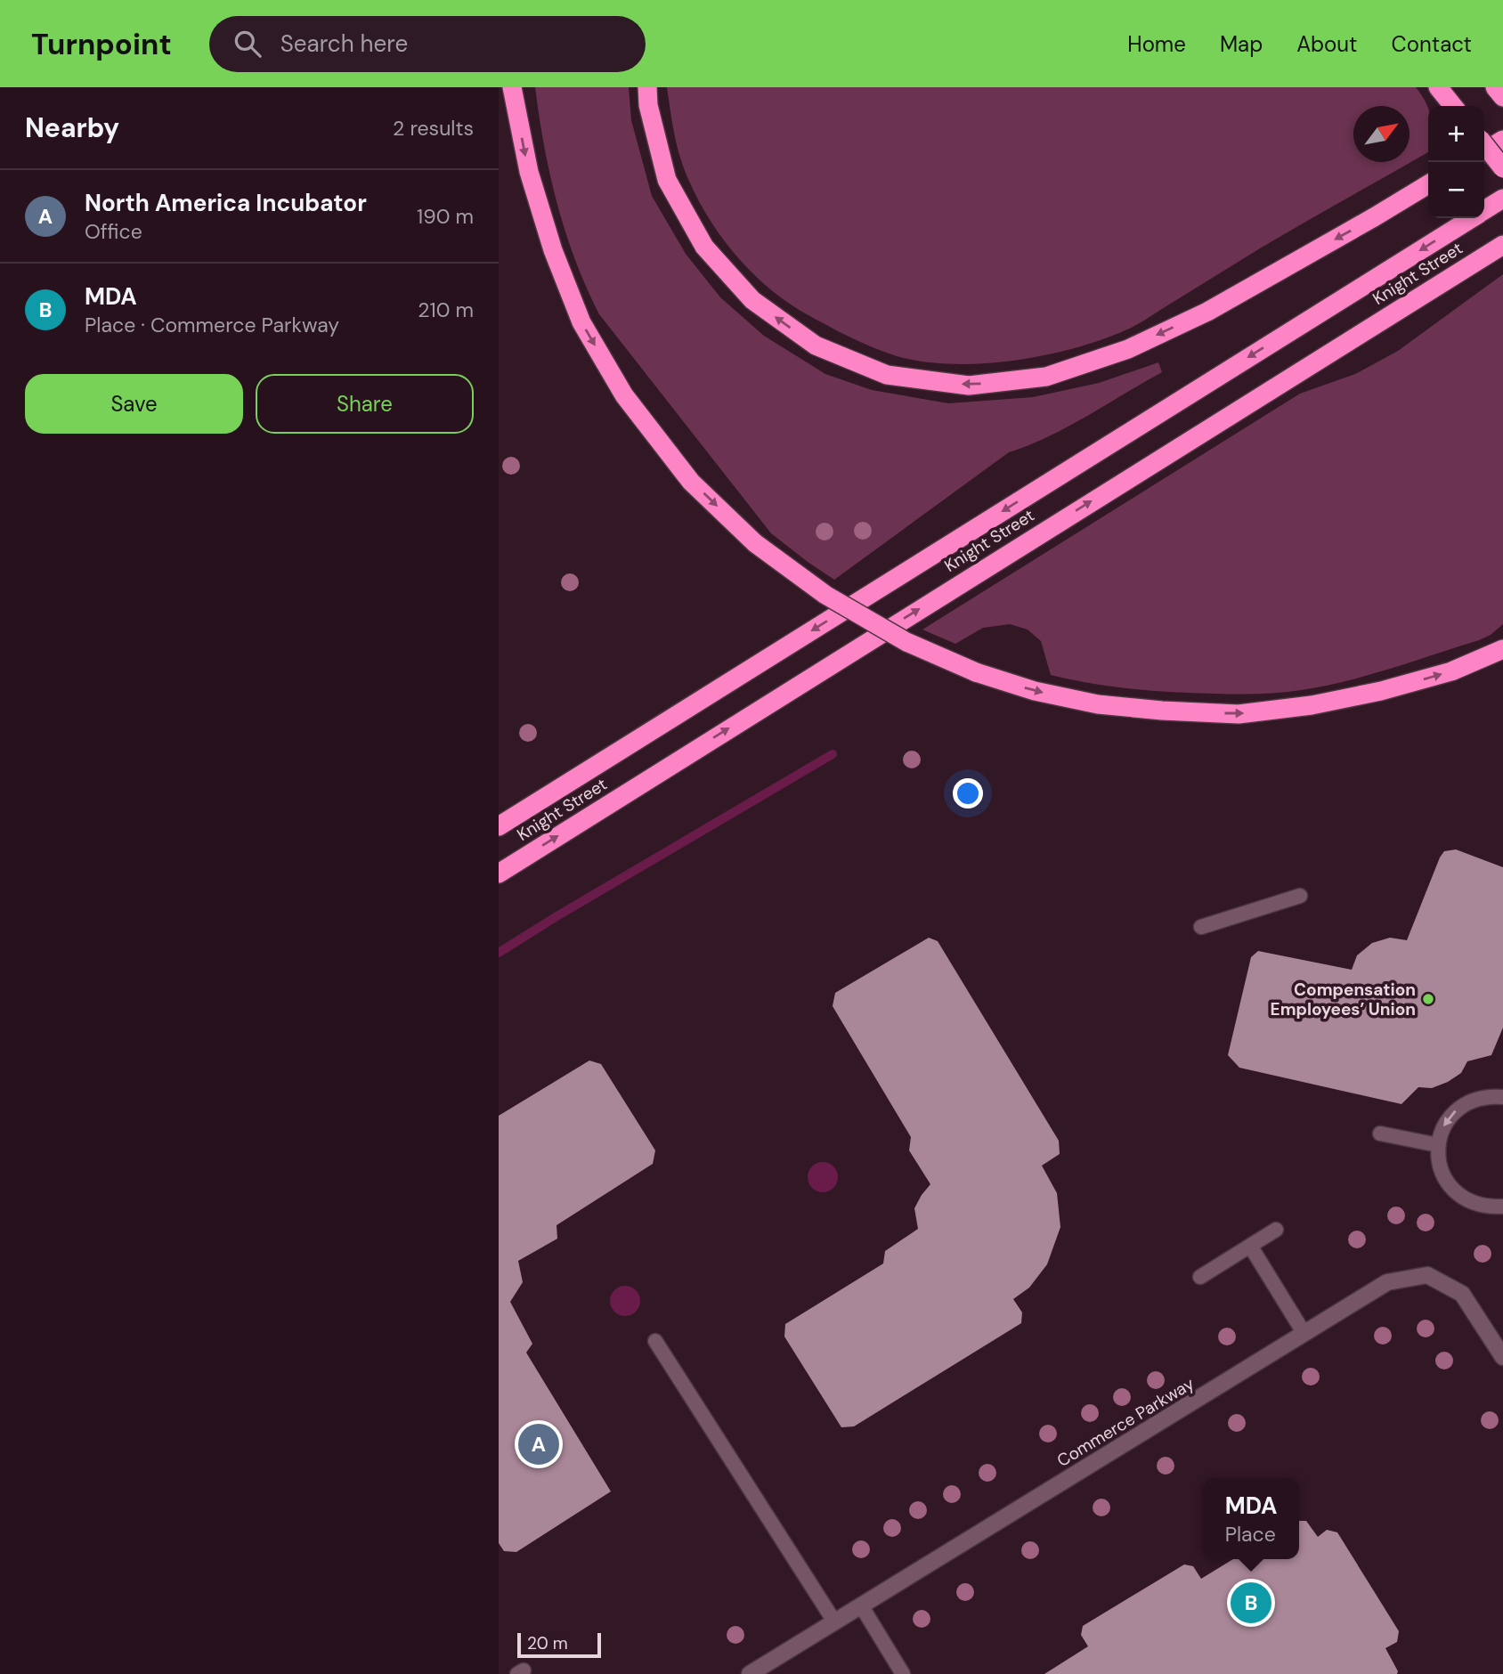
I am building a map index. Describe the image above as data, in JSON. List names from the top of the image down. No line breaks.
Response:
{"streets":{"highway":["Knight Street"],"street":["Commerce Parkway"]},"places":["Compensation Employees’ Union"],"scale_bar":"20 m","north":"top right","page":{"header":"Turnpoint","search":"Search here","nav":["Home","Map","About","Contact"],"heading":["Nearby","2 results"],"map_buttons":["+","−"],"list":[{"mark":"A","name":"North America Incubator","note":"Office","value":"190 m"},{"mark":"B","name":"MDA","note":"Place · Commerce Parkway","value":"210 m"}],"buttons":["Save","Share"],"pins":["A","B"],"popup":["MDA","Place"],"scale":"20 m"}}
